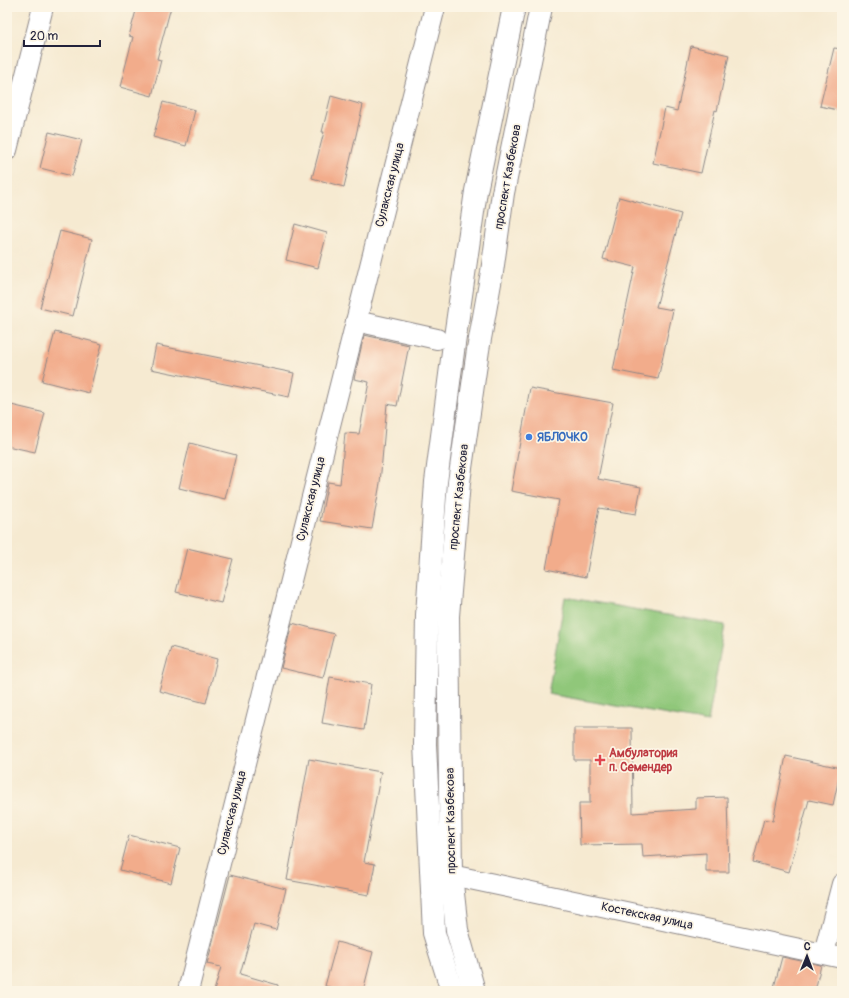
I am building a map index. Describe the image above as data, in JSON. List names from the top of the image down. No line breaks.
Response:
{"streets":{"highway":["проспект Казбекова"],"street":["Сулакская улица","Костекская улица"]},"crossings":[["проспект Казбекова","Костекская улица"]],"places":{"other":["ЯБЛОЧКО"],"health":["Амбулатория п. Семендер"]},"scale_bar":"20 m","north":"top"}
